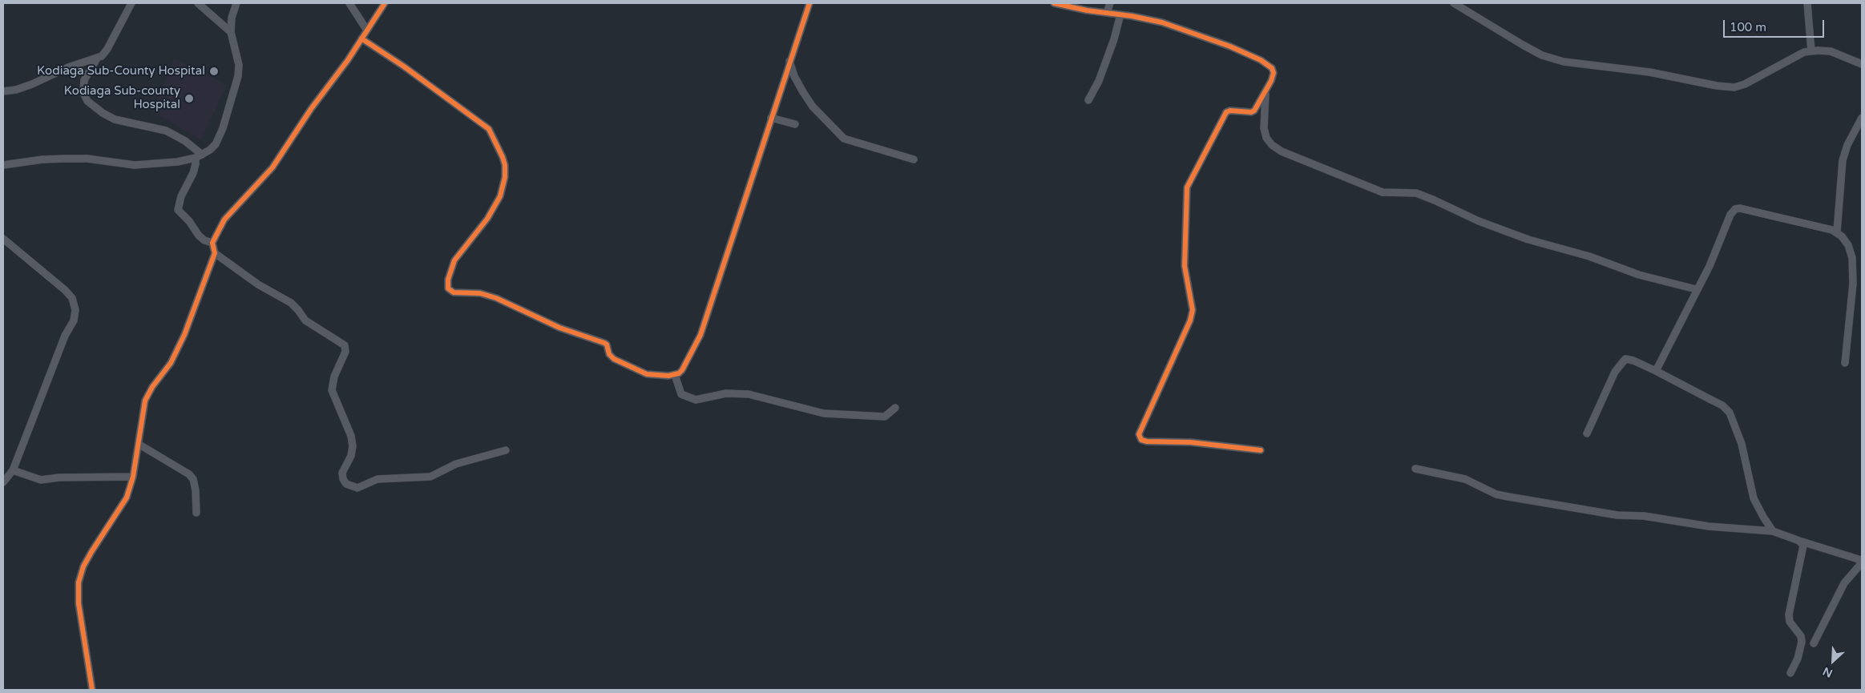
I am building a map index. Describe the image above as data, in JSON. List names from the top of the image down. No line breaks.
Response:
{"places":["Kodiaga Sub-County Hospital","Kodiaga Sub-county Hospital"],"scale_bar":"100 m","north":"bottom left"}
